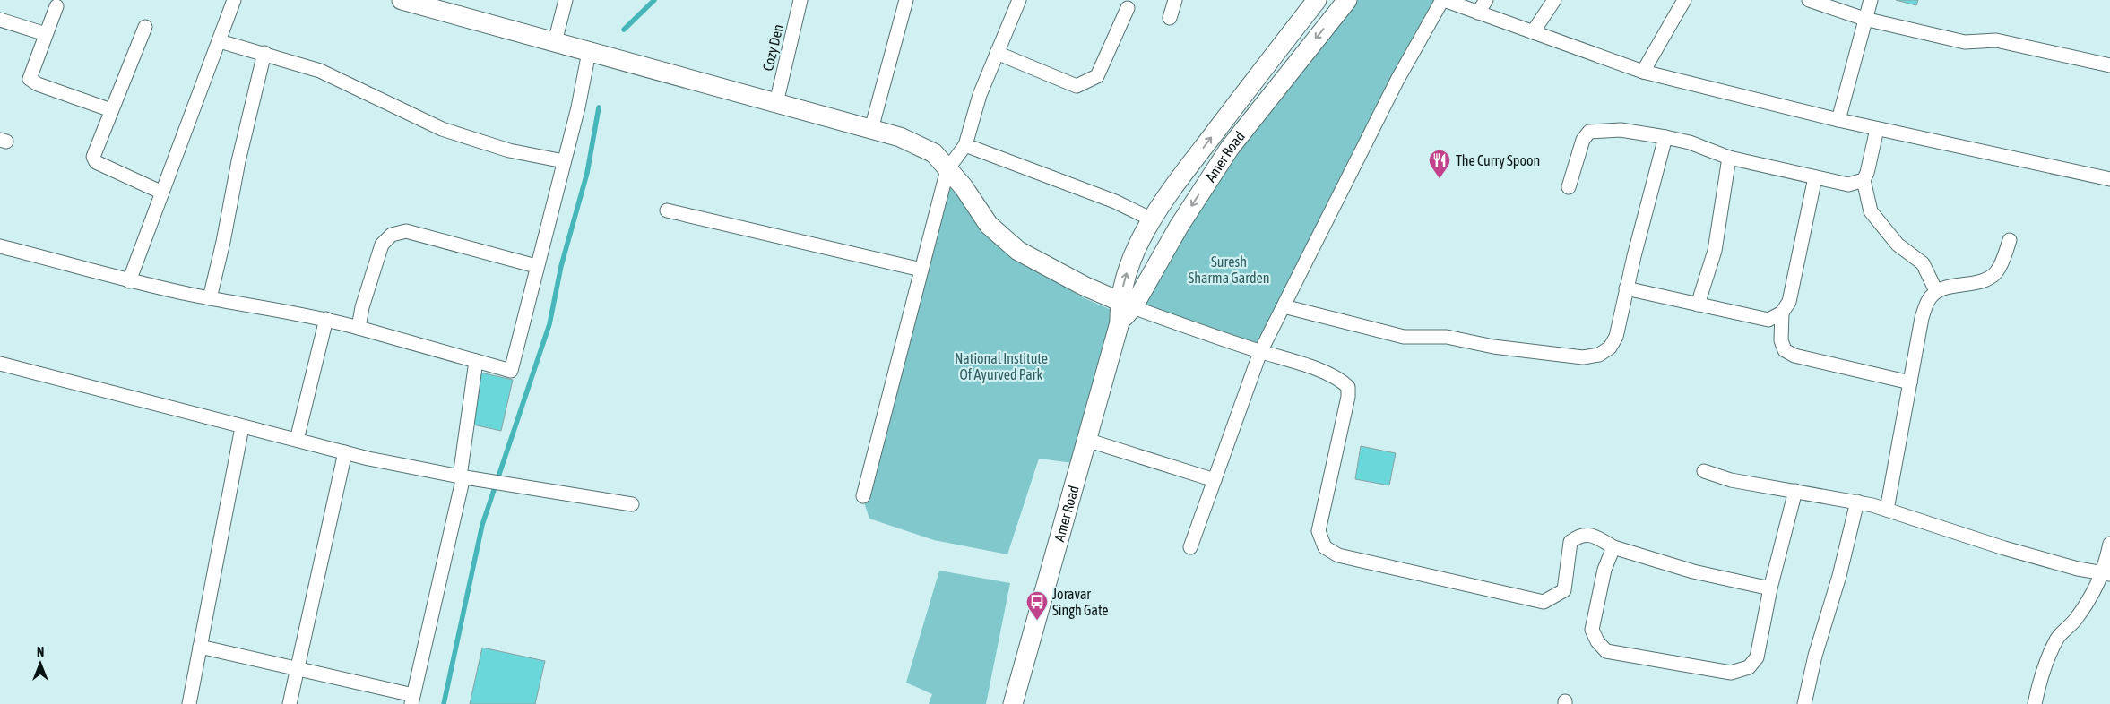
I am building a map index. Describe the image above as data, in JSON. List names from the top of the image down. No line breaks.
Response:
{"streets":{"main road":["Amer Road"],"street":["Cozy Den"]},"parks":["Suresh Sharma Garden","National Institute Of Ayurved Park"],"places":{"restaurant":["The Curry Spoon"],"bus stop":["Joravar Singh Gate"]},"north":"top"}
